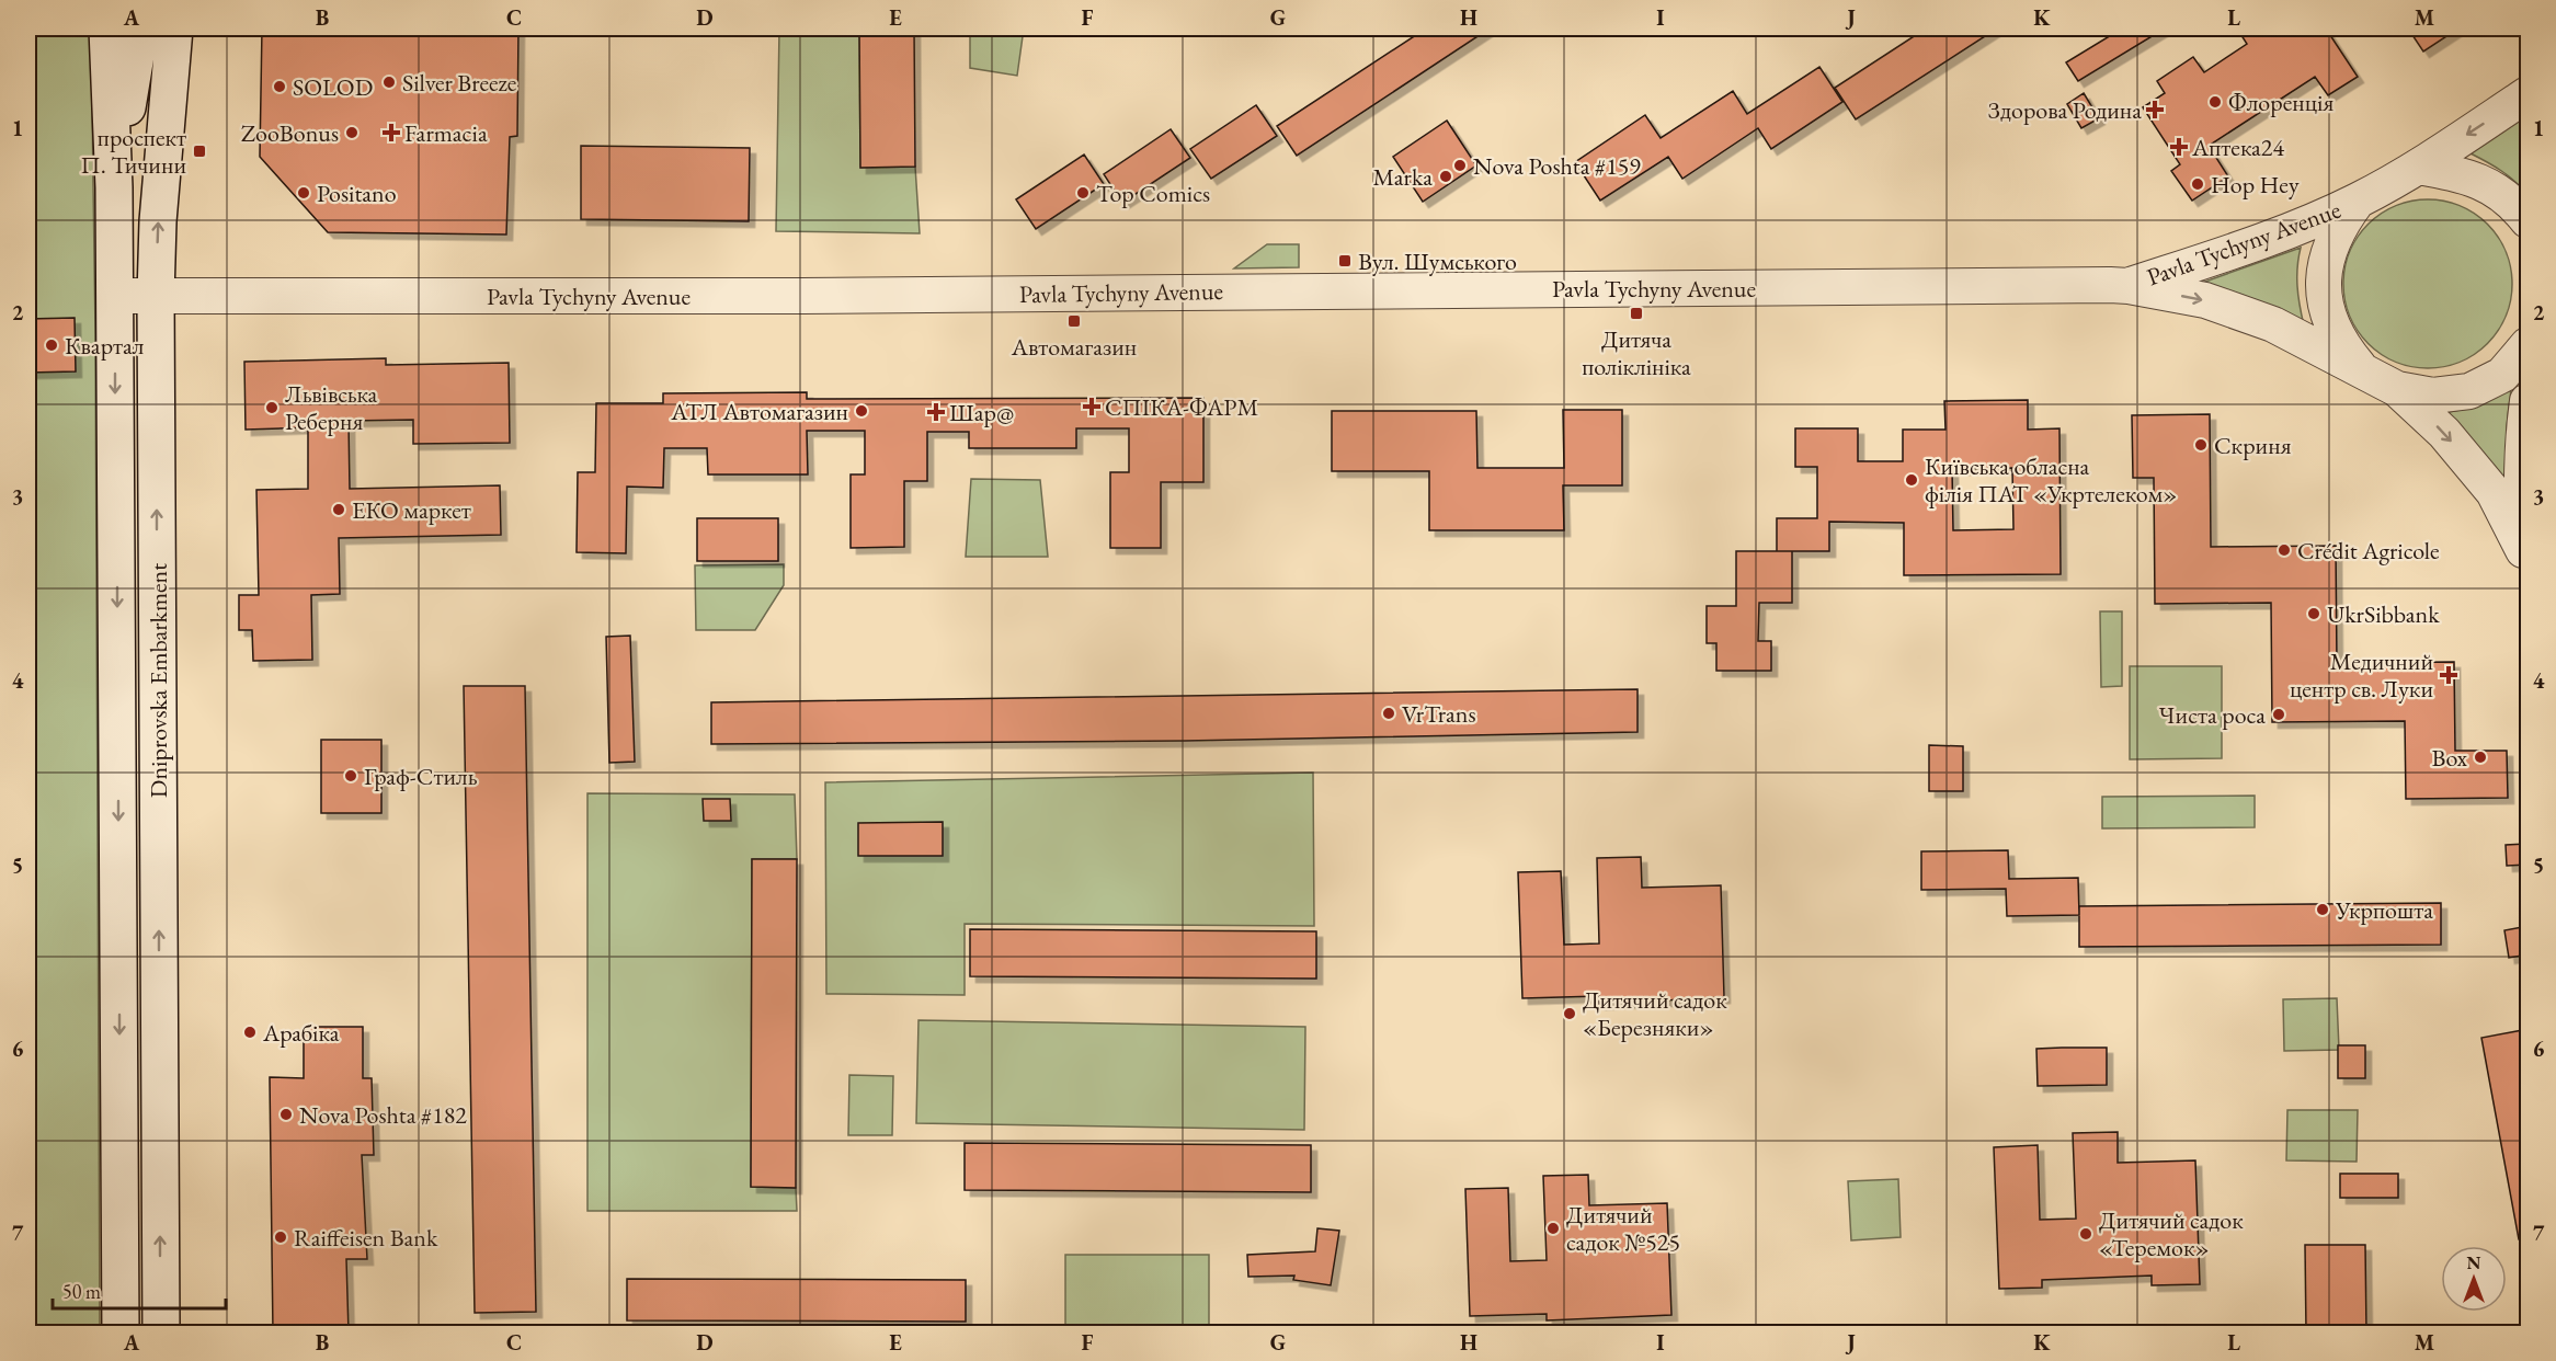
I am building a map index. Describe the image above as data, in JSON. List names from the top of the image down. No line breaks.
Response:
{"streets":{"main road":["Dniprovska Embarkment"],"street":["Pavla Tychyny Avenue"]},"crossings":[["Pavla Tychyny Avenue","Dniprovska Embarkment"]],"places":{"other":["Silver Breeze","SOLOD","Флоренція","ZooBonus","Nova Poshta #159","Marka","Hop Hey","Positano","Top Comics","Квартал","Львівська Реберня","АТЛ Автомагазин","Скриня","Київська обласна філія ПАТ «Укртелеком»","ЕКО маркет","Crédit Agricole","UkrSibbank","VrTrans","Чиста роса","Box","Граф-Стиль","Укрпошта","Дитячий садок «Березняки»","Арабіка","Nova Poshta #182","Дитячий садок №525","Дитячий садок «Теремок»","Raiffeisen Bank"],"health":["Здорова Родина","Farmacia","Аптека24","СПІКА-ФАРМ","Шар@","Медичний центр св. Луки"],"transit":["проспект П. Тичини","Вул. Шумського","Дитяча поліклініка","Автомагазин"]},"scale_bar":"50 m","north":"top","grid":{"columns":["A","B","C","D","E","F","G","H","I","J","K","L","M"],"rows":["1","2","3","4","5","6","7"]}}
